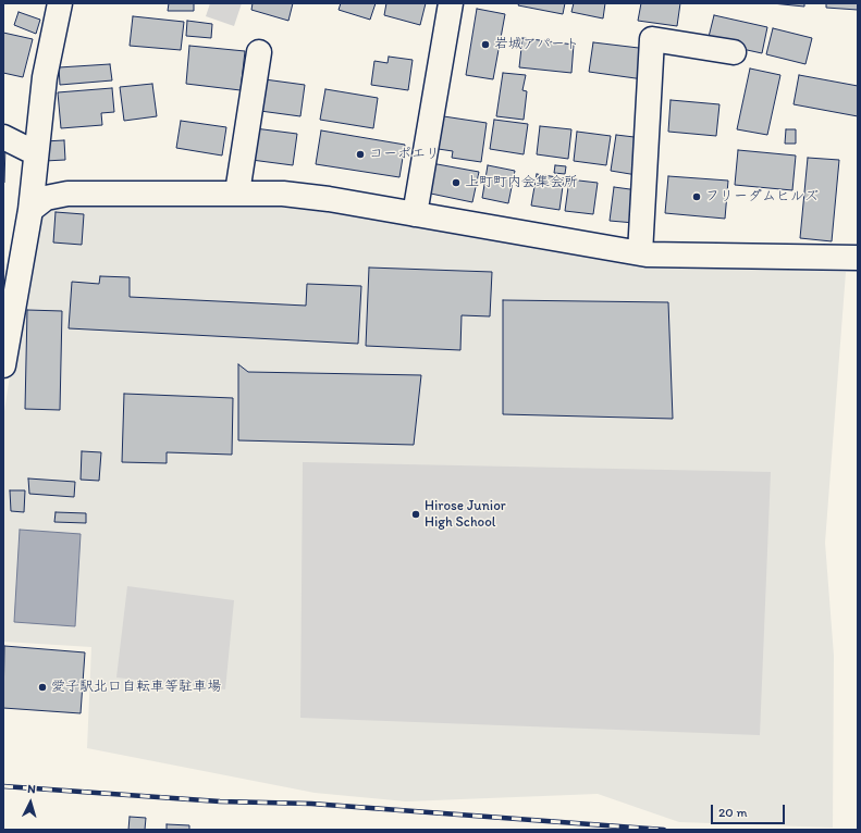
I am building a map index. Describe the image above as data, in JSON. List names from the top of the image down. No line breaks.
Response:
{"places":["岩城アパート","コーポエリ","上町町内会集会所","フリーダムヒルズ","Hirose Junior High School","愛子駅北口自転車等駐車場"],"scale_bar":"20 m","north":"top"}
